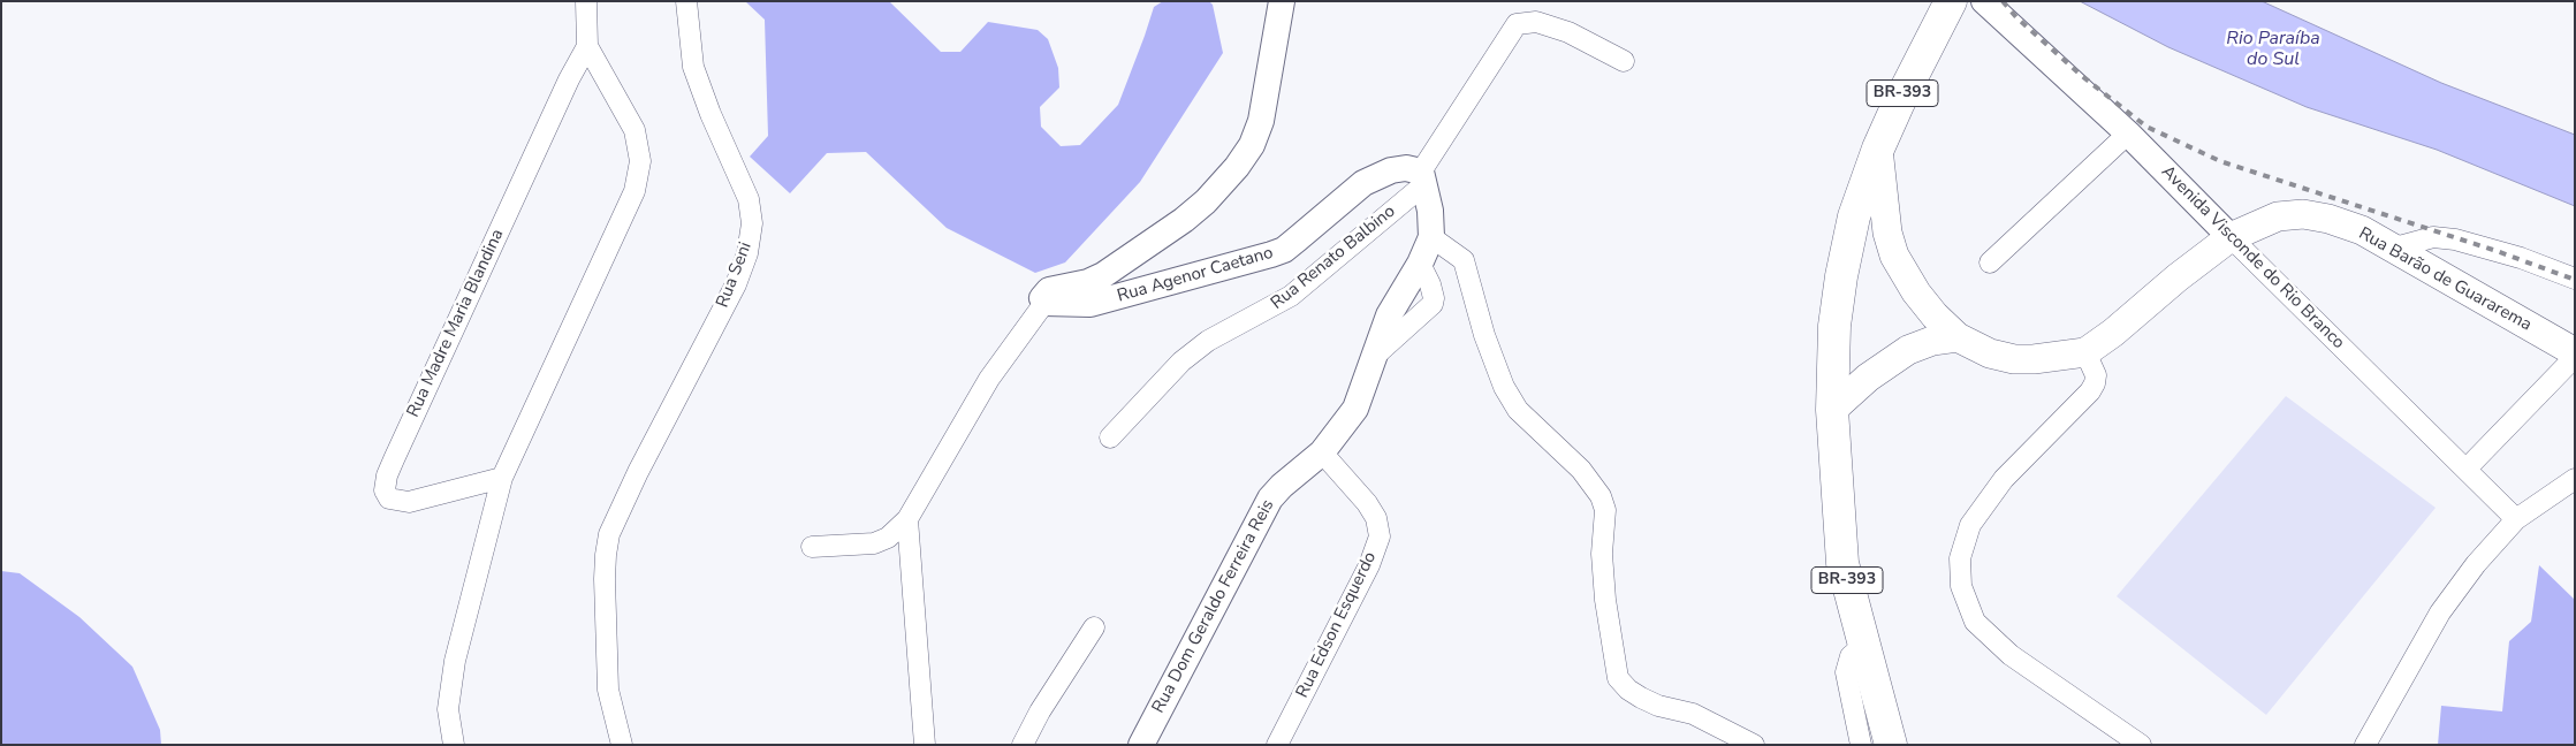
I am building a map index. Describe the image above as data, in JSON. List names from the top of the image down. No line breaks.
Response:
{"streets":{"highway":["BR-393"],"main road":["Rua Barão de Guararema"],"street":["Rua Renato Balbino","Avenida Visconde do Rio Branco","Rua Seni","Rua Agenor Caetano","Rua Madre Maria Blandina","Rua Dom Geraldo Ferreira Reis","Rua Edson Esquerdo"]},"crossings":[["Rua Renato Balbino","Rua Agenor Caetano"],["Rua Renato Balbino","Rua Dom Geraldo Ferreira Reis"],["Avenida Visconde do Rio Branco","Rua Barão de Guararema"],["Rua Agenor Caetano","Rua Dom Geraldo Ferreira Reis"],["Rua Dom Geraldo Ferreira Reis","Rua Edson Esquerdo"]],"water":["Rio Paraíba do Sul"]}
